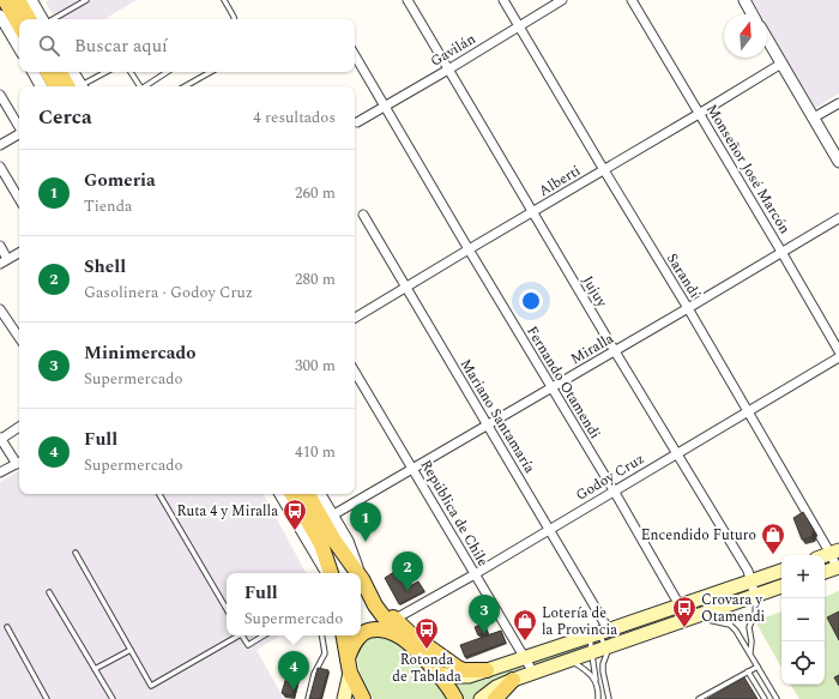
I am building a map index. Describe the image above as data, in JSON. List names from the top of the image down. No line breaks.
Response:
{"streets":{"street":["Gavilán","Monseñor José Marcón","Alberti","Sarandí","Jujuy","Miralla","Fernando Otamendi","Mariano Santamaría","Godoy Cruz","República de Chile"]},"crossings":[["Gavilán","Sarandí"],["Gavilán","Jujuy"],["Gavilán","Fernando Otamendi"],["Monseñor José Marcón","Alberti"],["Monseñor José Marcón","Miralla"],["Alberti","Sarandí"],["Alberti","Jujuy"],["Alberti","Fernando Otamendi"],["Alberti","Mariano Santamaría"],["Sarandí","Miralla"],["Sarandí","Godoy Cruz"],["Jujuy","Miralla"],["Jujuy","Godoy Cruz"],["Miralla","Fernando Otamendi"],["Miralla","Mariano Santamaría"],["Miralla","República de Chile"],["Fernando Otamendi","Godoy Cruz"],["Mariano Santamaría","Godoy Cruz"],["Godoy Cruz","República de Chile"]],"places":{"bus stop":["Ruta 4 y Miralla","Crovara y Otamendi","Rotonda de Tablada"],"shop":["Encendido Futuro","Lotería de la Provincia"]},"north":"top","page":{"search":"Buscar aquí","heading":["Cerca","4 resultados"],"list":[{"mark":"1","name":"Gomeria","note":"Tienda","value":"260 m"},{"mark":"2","name":"Shell","note":"Gasolinera · Godoy Cruz","value":"280 m"},{"mark":"3","name":"Minimercado","note":"Supermercado","value":"300 m"},{"mark":"4","name":"Full","note":"Supermercado","value":"410 m"}],"pins":["1","2","3","4"],"map_buttons":["+","−"],"popup":["Full","Supermercado"]}}
